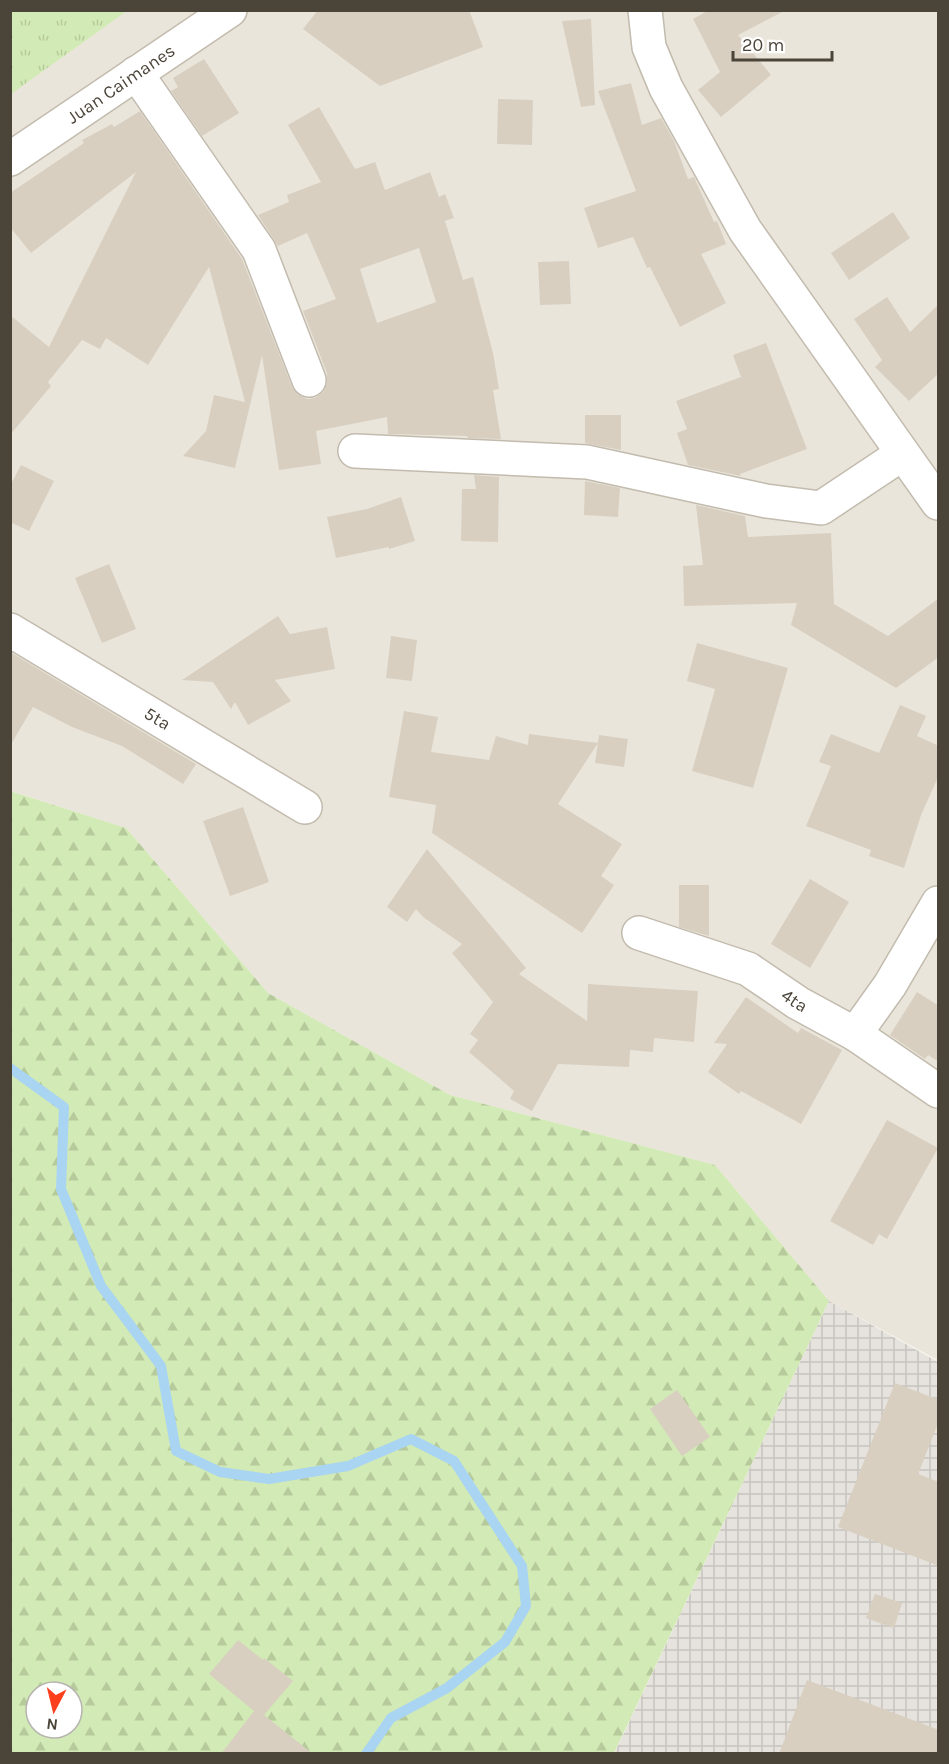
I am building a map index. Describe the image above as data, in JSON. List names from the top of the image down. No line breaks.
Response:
{"streets":{"street":["Juan Caimanes","5ta","4ta"]},"scale_bar":"20 m","north":"bottom"}
